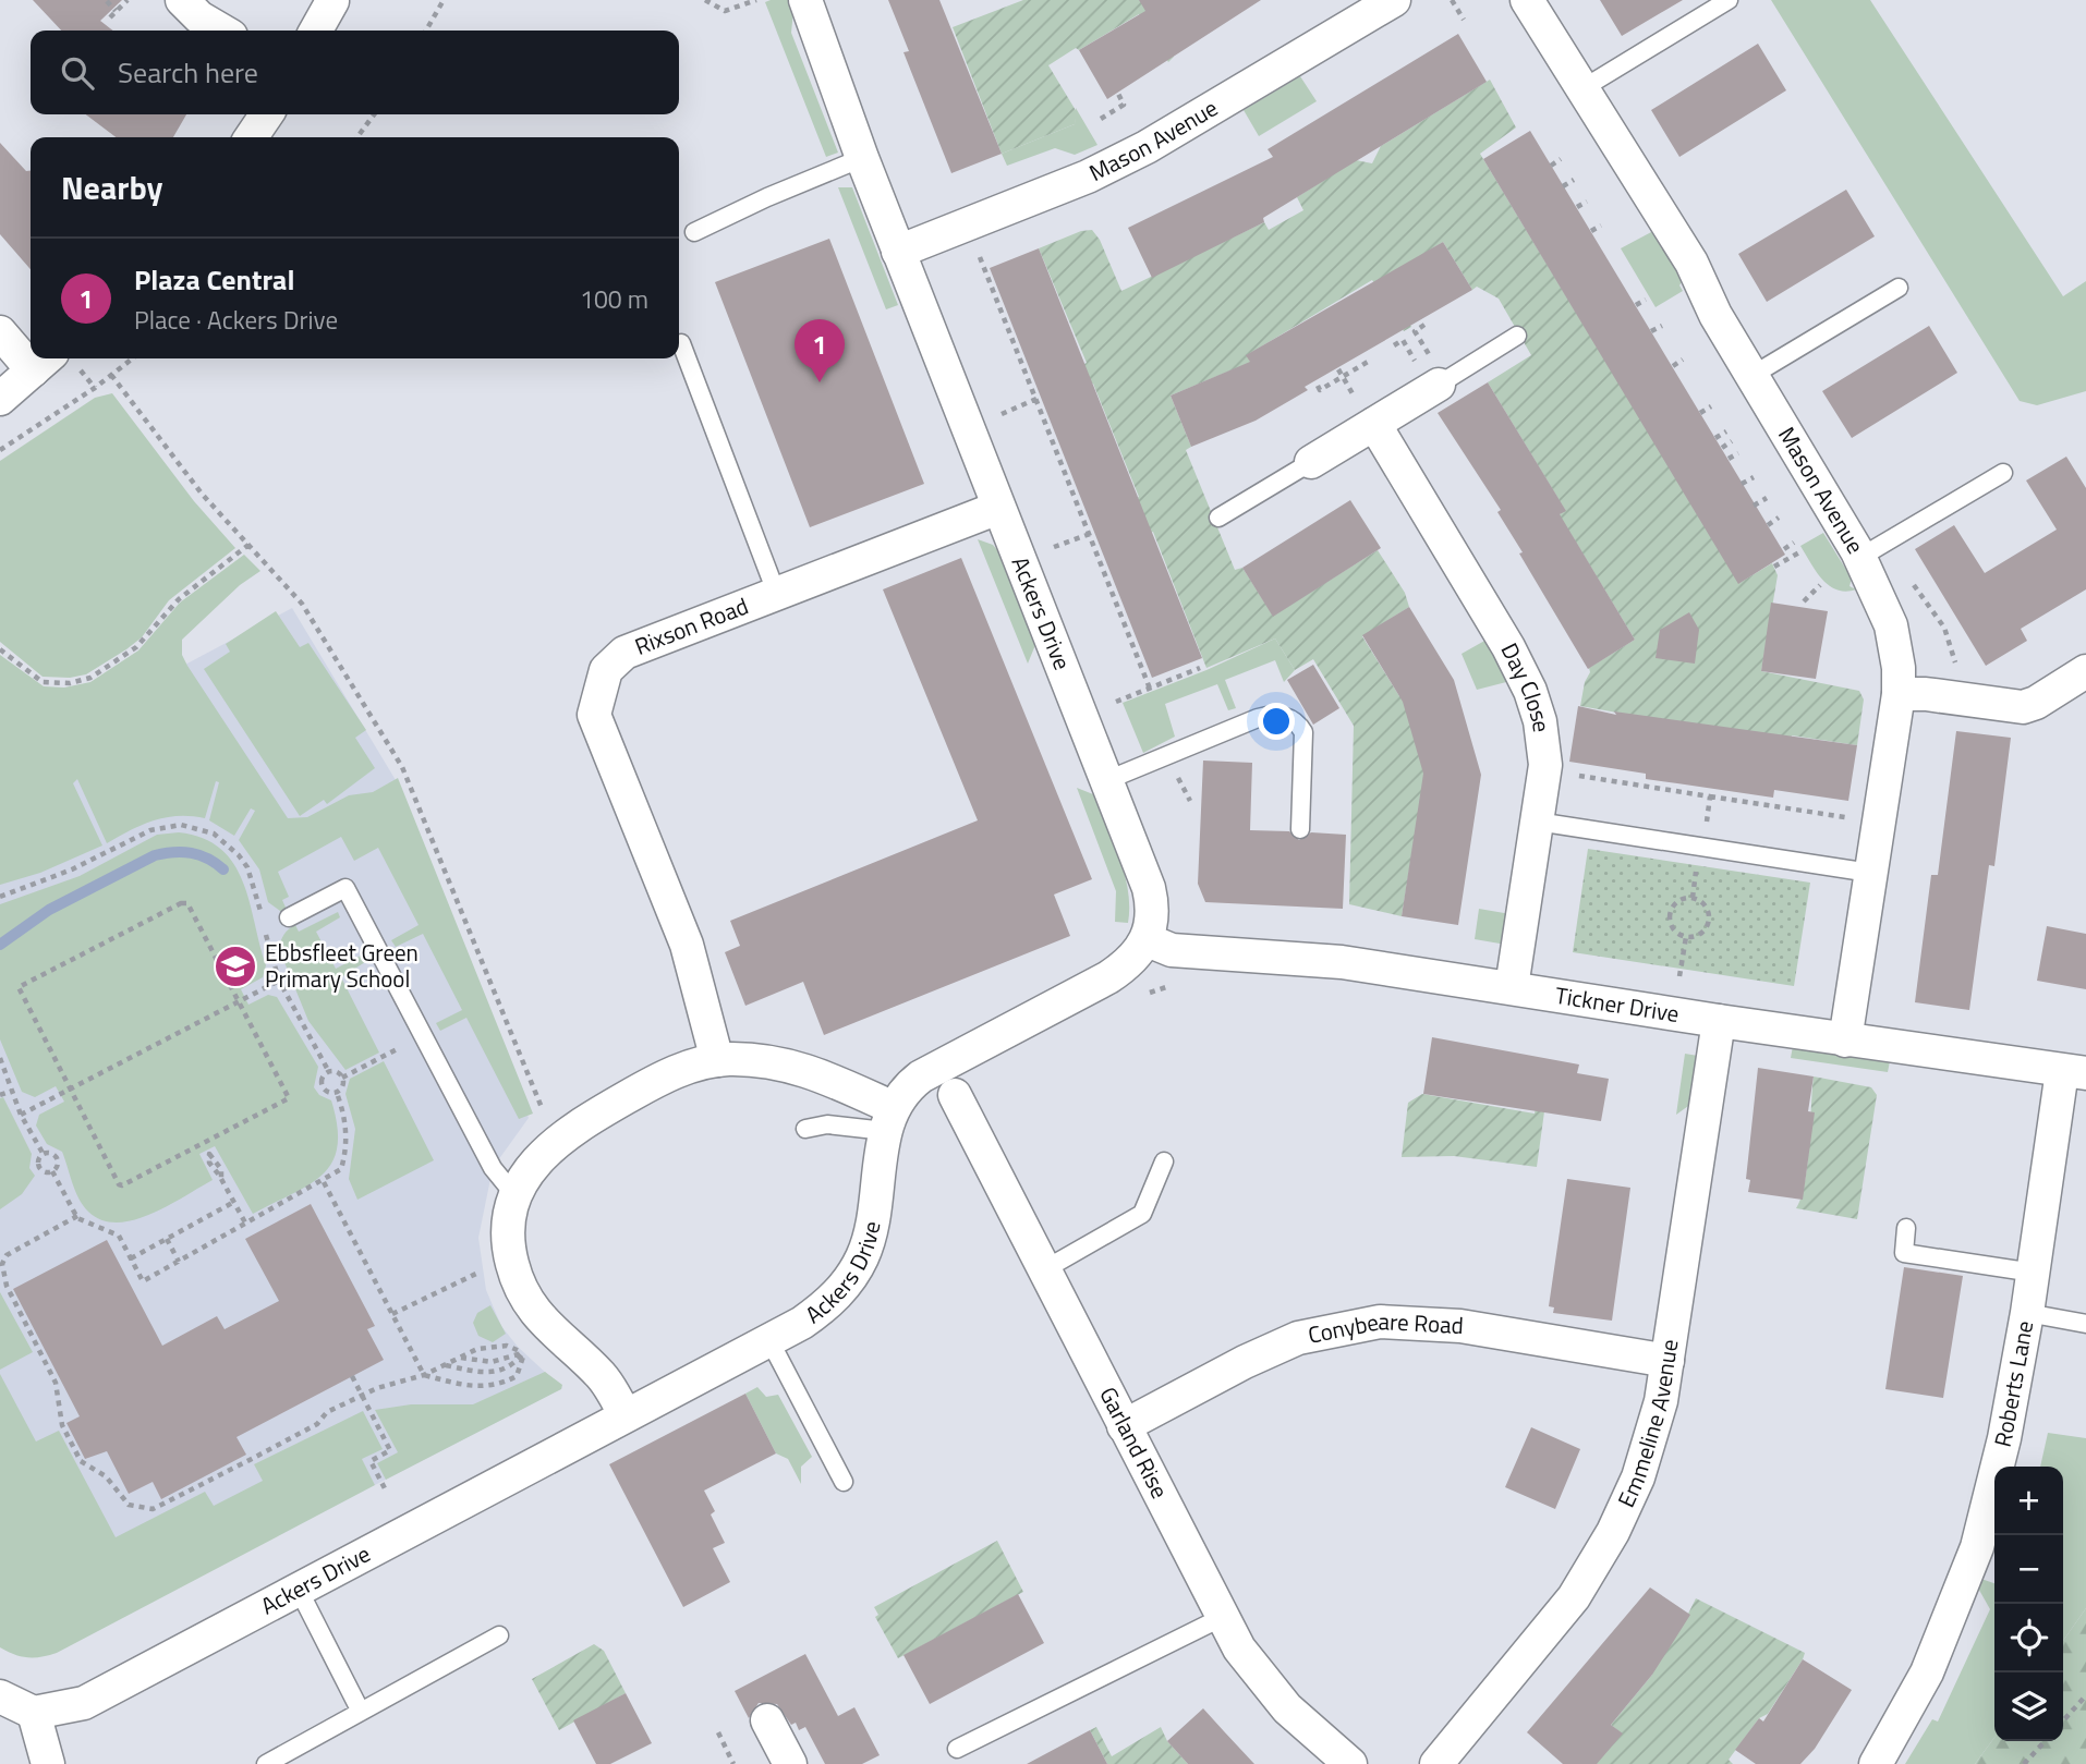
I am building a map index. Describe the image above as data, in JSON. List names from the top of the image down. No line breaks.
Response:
{"streets":{"street":["Mason Avenue","Ackers Drive","Rixson Road","Day Close","Tickner Drive","Conybeare Road","Roberts Lane","Emmeline Avenue","Garland Rise"]},"crossings":[["Mason Avenue","Ackers Drive"],["Mason Avenue","Tickner Drive"],["Ackers Drive","Rixson Road"],["Ackers Drive","Tickner Drive"],["Day Close","Tickner Drive"],["Tickner Drive","Roberts Lane"],["Tickner Drive","Emmeline Avenue"],["Conybeare Road","Emmeline Avenue"],["Conybeare Road","Garland Rise"]],"places":{"school or university":["Ebbsfleet Green Primary School"]},"page":{"search":"Search here","heading":"Nearby","list":[{"mark":"1","name":"Plaza Central","note":"Place · Ackers Drive","value":"100 m"}],"pins":"1","map_buttons":["+","−"]}}
